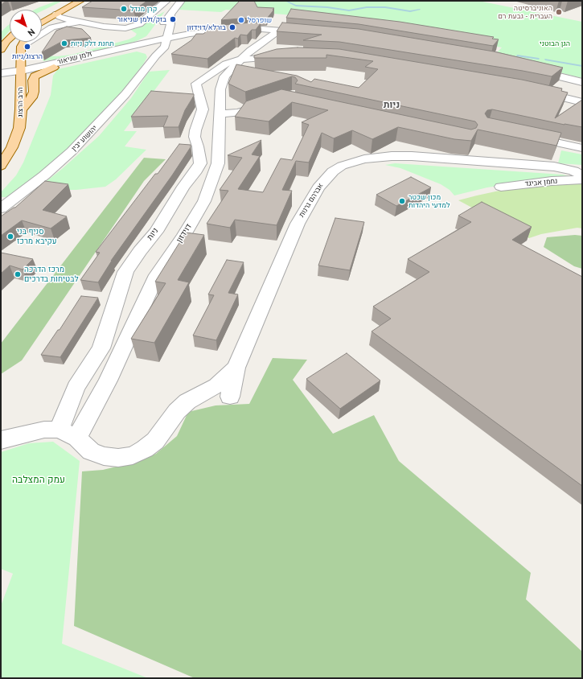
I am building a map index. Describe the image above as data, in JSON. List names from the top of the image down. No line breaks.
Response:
{"streets":{"main road":["הרב הרצוג"],"street":["זלמן שניאור","יהושוע יבין","נחמן אביגד","אברהם גרנות","דוידזון","ניות"]},"crossings":[["זלמן שניאור","הרב הרצוג"],["זלמן שניאור","יהושוע יבין"],["דוידזון","ניות"]],"districts":["ניות"],"parks":["הגן הבוטני","עמק המצלבה"],"places":["קרן מנדל","האוניברסיטה העברית - גבעת רם","בזק/זלמן שניאור","שופרסל","בורלא/דוידזון","תחנת דלק ניות","הרצוג/ניות","מכון שכטר למדעי היהדות","סניף בני עקיבא מרכז","מרכז הדרכה לבטיחות בדרכים"],"north":"bottom right"}
